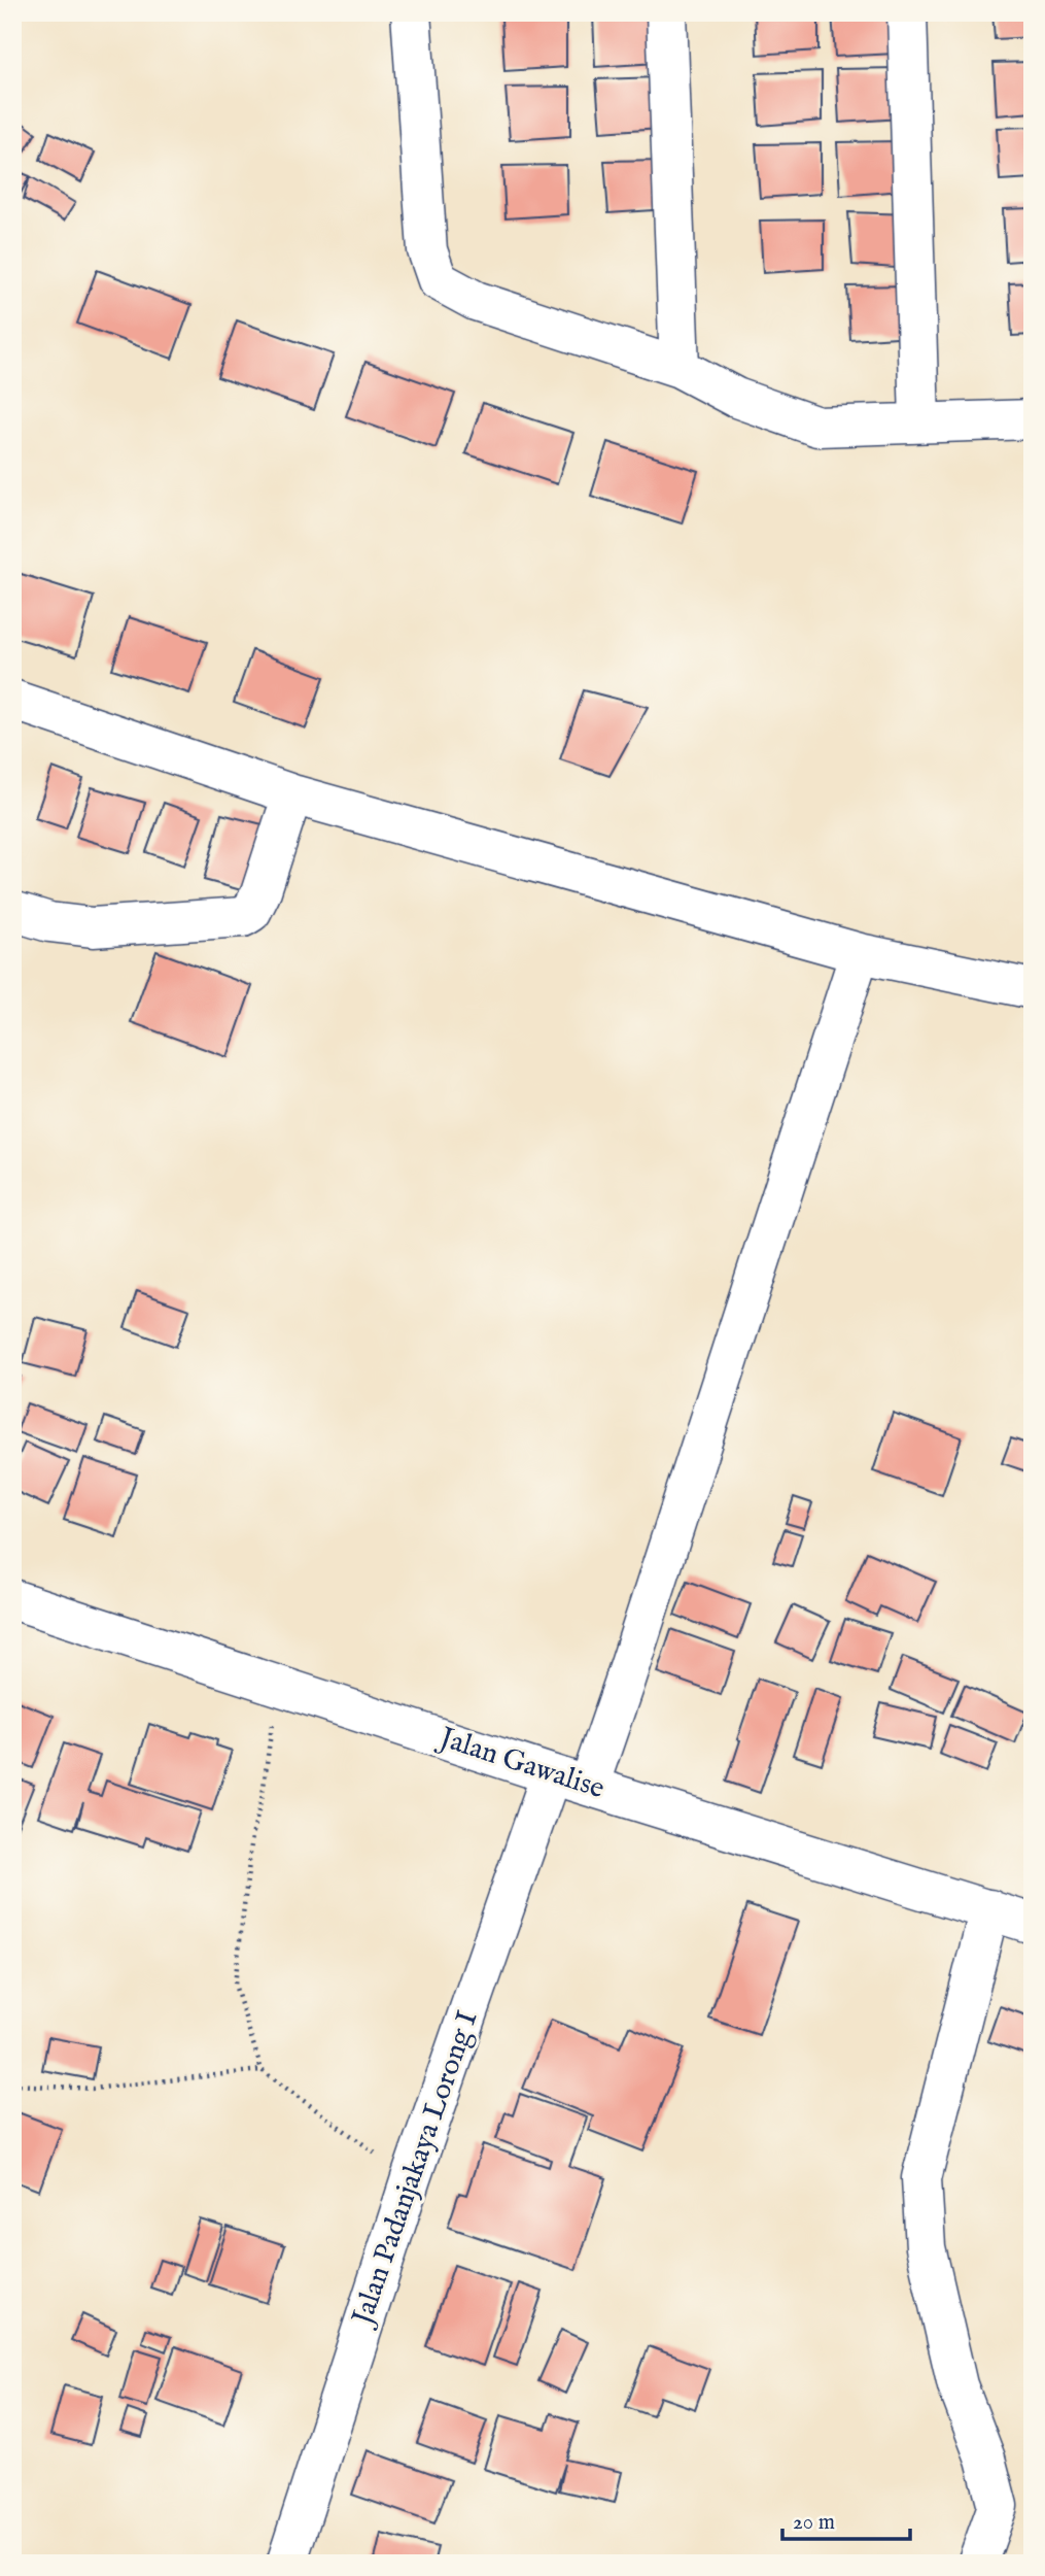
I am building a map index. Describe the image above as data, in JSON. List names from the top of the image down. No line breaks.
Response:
{"streets":{"street":["Jalan Gawalise","Jalan Padanjakaya Lorong I"]},"crossings":[["Jalan Gawalise","Jalan Padanjakaya Lorong I"]],"scale_bar":"20 m"}
